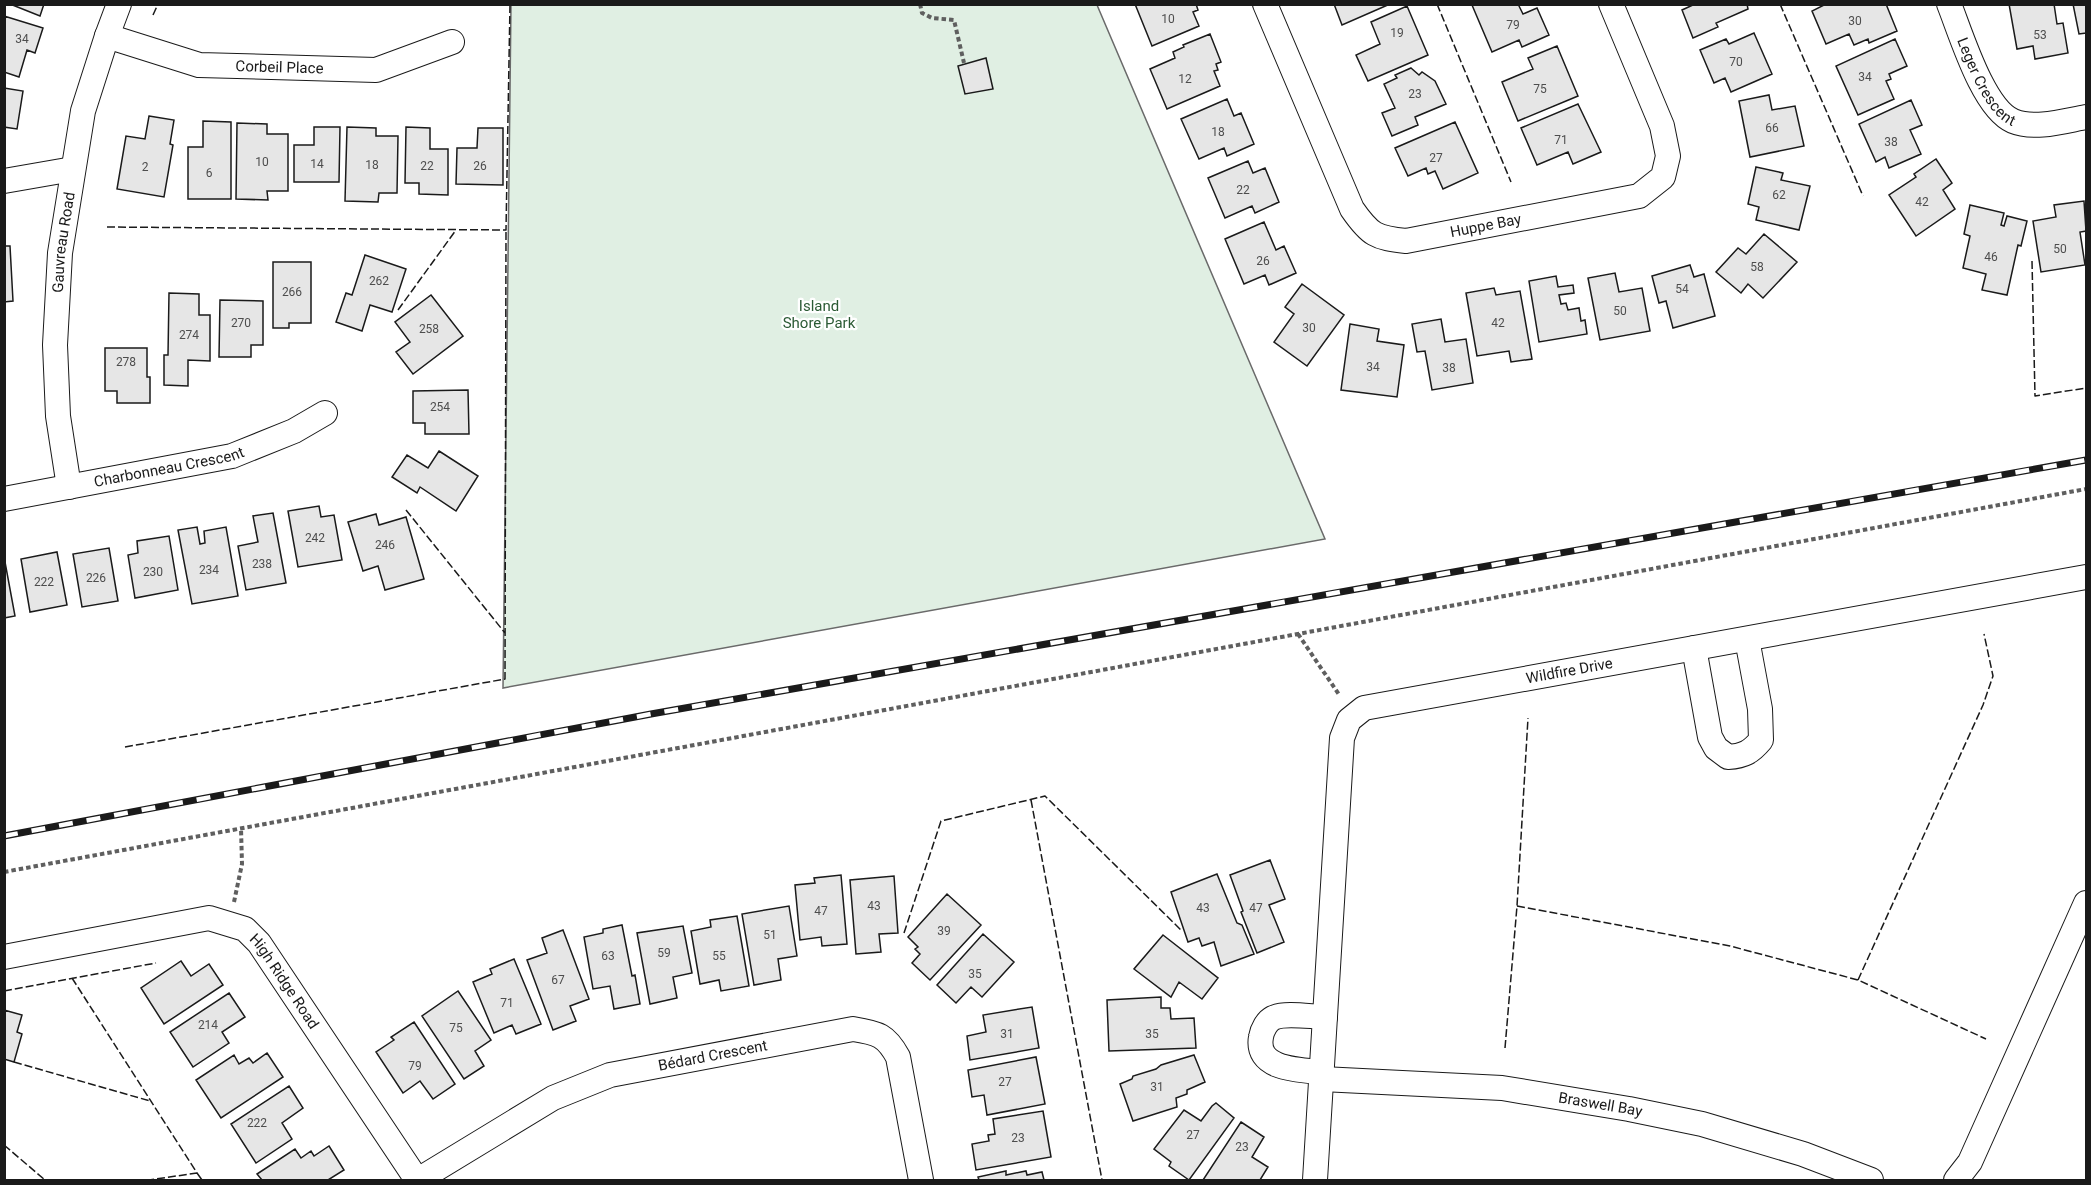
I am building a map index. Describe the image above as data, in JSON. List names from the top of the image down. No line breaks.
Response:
{"streets":{"street":["Corbeil Place","Leger Crescent","Huppe Bay","Gauvreau Road","Charbonneau Crescent","Wildfire Drive","High Ridge Road","Bédard Crescent","Braswell Bay"]},"crossings":[["Corbeil Place","Gauvreau Road"],["Gauvreau Road","Charbonneau Crescent"],["High Ridge Road","Bédard Crescent"]],"parks":["Island Shore Park"],"house_numbers":["10","30","79","19","53","34","70","34","12","75","23","66","18","71","38","27","10","14","18","22","26","2","6","22","62","42","50","46","26","58","262","54","266","50","270","42","30","258","274","278","34","38","254","242","246","238","234","230","226","222","43","43","47","47","39","51","59","63","55","35","67","71","214","75","31","35","79","27","31","222","27","23","23"]}
